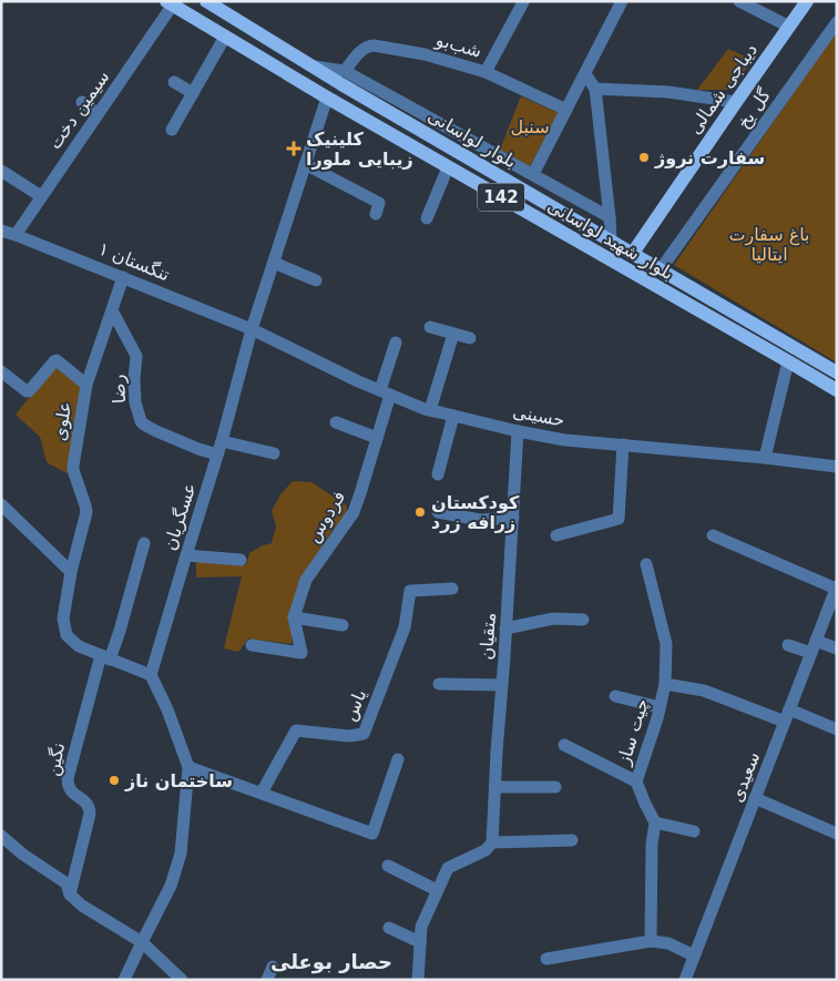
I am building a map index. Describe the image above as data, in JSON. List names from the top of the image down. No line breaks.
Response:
{"streets":{"main road":["دیباجی شمالی","بلوار لواسانی","142","بلوار شهید لواسانی"],"street":["شب‌بو","گل یخ","سیمین دخت","تنگستان ۱","رضا","حسینی","علوی","عسگریان","فردوس","متقیان","یاس","چیت ساز","نگین","سعیدی"]},"crossings":[["دیباجی شمالی","بلوار لواسانی"],["گل یخ","بلوار لواسانی"],["سیمین دخت","بلوار شهید لواسانی"],["سیمین دخت","تنگستان ۱"],["بلوار شهید لواسانی","عسگریان"],["تنگستان ۱","حسینی"],["تنگستان ۱","علوی"],["تنگستان ۱","عسگریان"],["رضا","علوی"],["رضا","عسگریان"],["حسینی","عسگریان"],["حسینی","فردوس"],["حسینی","متقیان"],["علوی","عسگریان"],["علوی","نگین"]],"districts":["حصار بوعلی"],"parks":["سنبل","باغ سفارت ایتالیا"],"places":{"health":["کلینیک زیبایی ملورا"],"other":["سفارت نروژ","کودکستان زرافه زرد","ساختمان ناز"]}}
